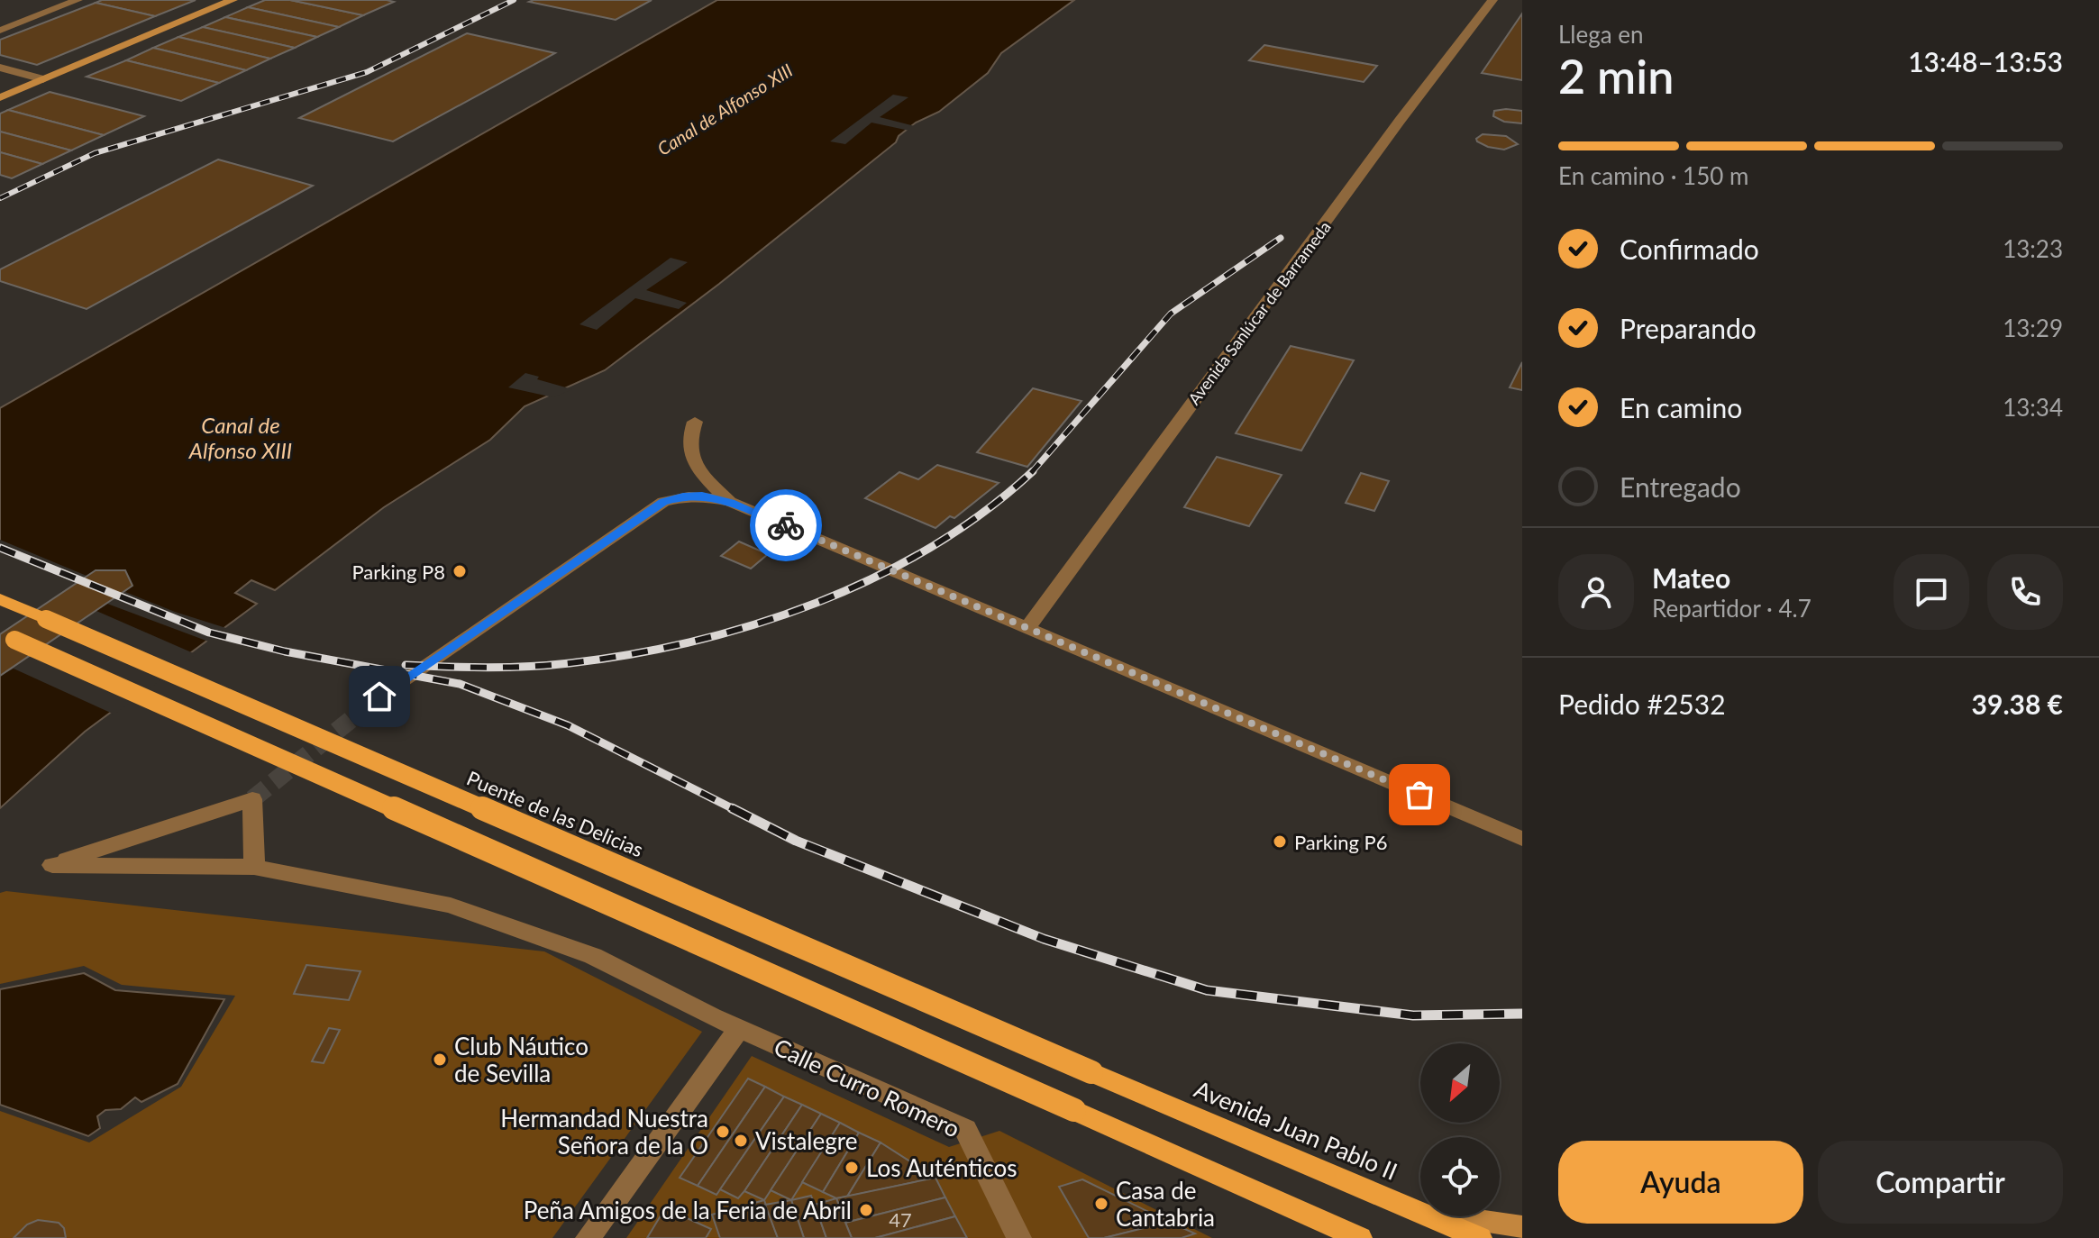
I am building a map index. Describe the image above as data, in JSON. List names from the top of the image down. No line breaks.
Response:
{"streets":{"main road":["Puente de las Delicias","Avenida Juan Pablo II"],"street":["Avenida Sanlúcar de Barrameda","Calle Curro Romero"]},"crossings":[["Puente de las Delicias","Avenida Juan Pablo II"]],"water":["Canal de Alfonso XIII"],"places":["Parking P8","Parking P6","Club Náutico de Sevilla","Hermandad Nuestra Señora de la O","Vistalegre","Los Auténticos","Casa de Cantabria","Peña Amigos de la Feria de Abril"],"house_numbers":["47"],"north":"bottom left","page":{"heading":["2 min","Llega en","13:48–13:53"],"panel":["Mateo","Repartidor · 4.7","Pedido #2532","39.38 €"],"bar":"En camino · 150 m","list":[["Confirmado","13:23"],["Preparando","13:29"],["En camino","13:34"],"Entregado"],"buttons":["Ayuda","Compartir"]}}
